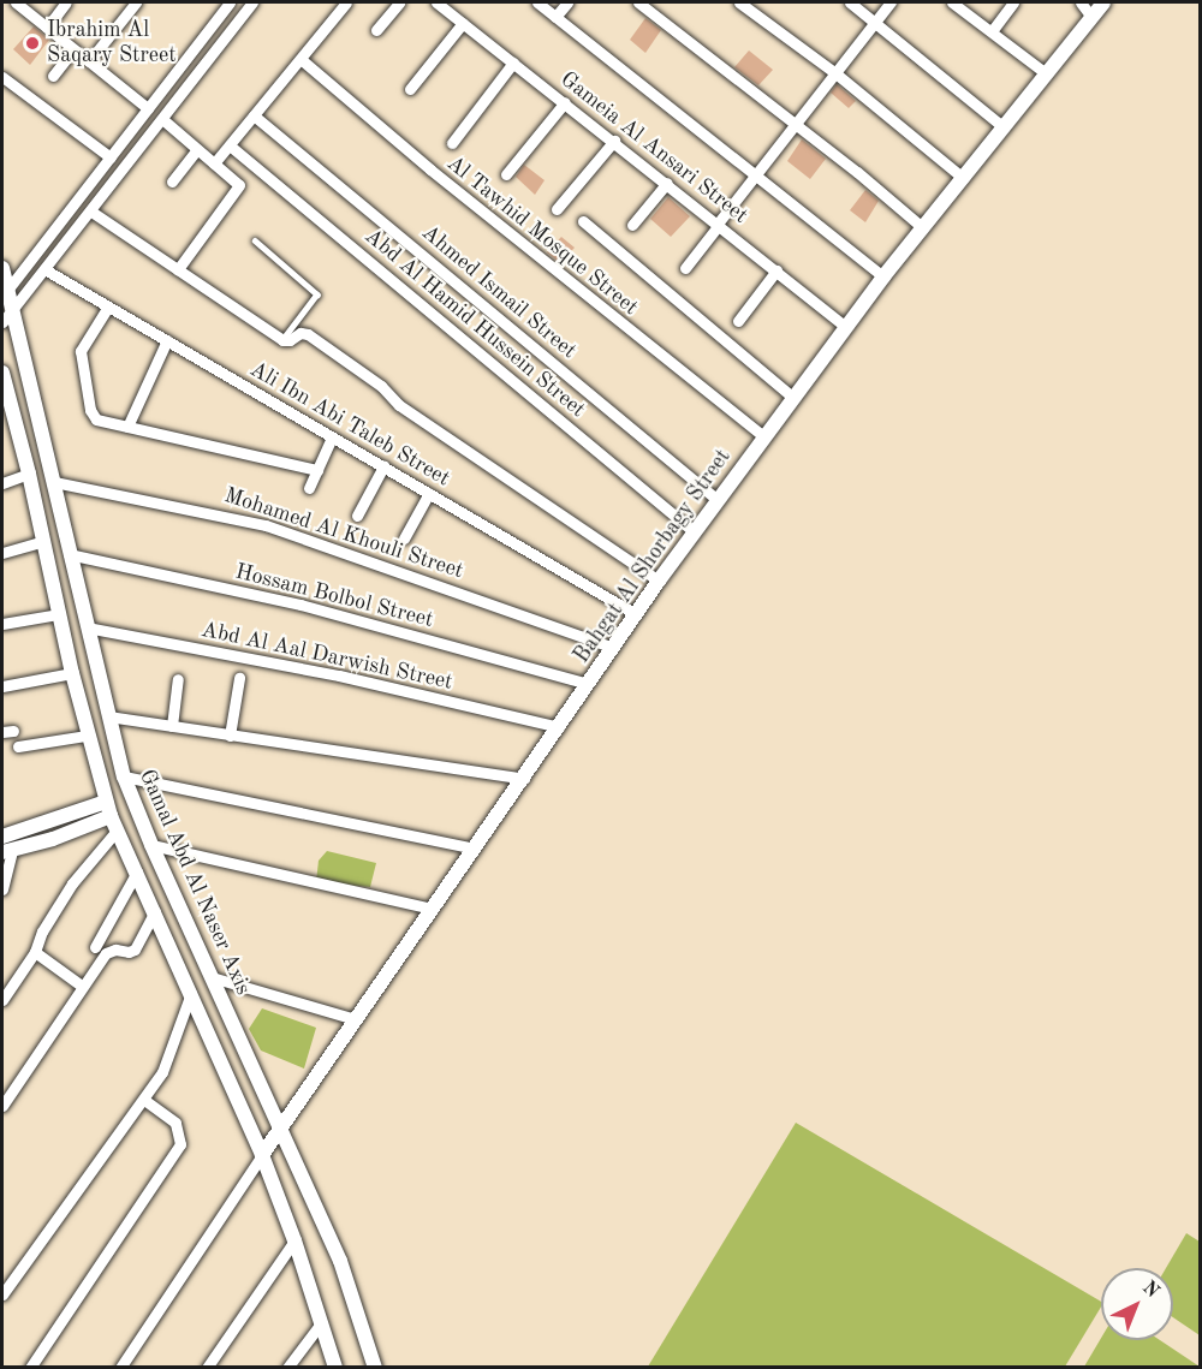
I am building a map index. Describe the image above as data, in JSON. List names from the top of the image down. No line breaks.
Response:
{"streets":{"street":["Gameia Al Ansari Street","Al Tawhid Mosque Street","Ahmed Ismail Street","Abd Al Hamid Hussein Street","Ali Ibn Abi Taleb Street","Mohamed Al Khouli Street","Bahgat Al Shorbagy Street","Hossam Bolbol Street","Abd Al Aal Darwish Street","Gamal Abd Al Naser Axis"]},"crossings":[["Gameia Al Ansari Street","Bahgat Al Shorbagy Street"],["Al Tawhid Mosque Street","Bahgat Al Shorbagy Street"],["Ahmed Ismail Street","Bahgat Al Shorbagy Street"],["Abd Al Hamid Hussein Street","Bahgat Al Shorbagy Street"],["Ali Ibn Abi Taleb Street","Bahgat Al Shorbagy Street"],["Mohamed Al Khouli Street","Bahgat Al Shorbagy Street"],["Mohamed Al Khouli Street","Gamal Abd Al Naser Axis"],["Bahgat Al Shorbagy Street","Hossam Bolbol Street"],["Bahgat Al Shorbagy Street","Abd Al Aal Darwish Street"],["Bahgat Al Shorbagy Street","Gamal Abd Al Naser Axis"],["Hossam Bolbol Street","Gamal Abd Al Naser Axis"],["Abd Al Aal Darwish Street","Gamal Abd Al Naser Axis"]],"places":["Ibrahim Al Saqary Street"],"north":"top right"}
